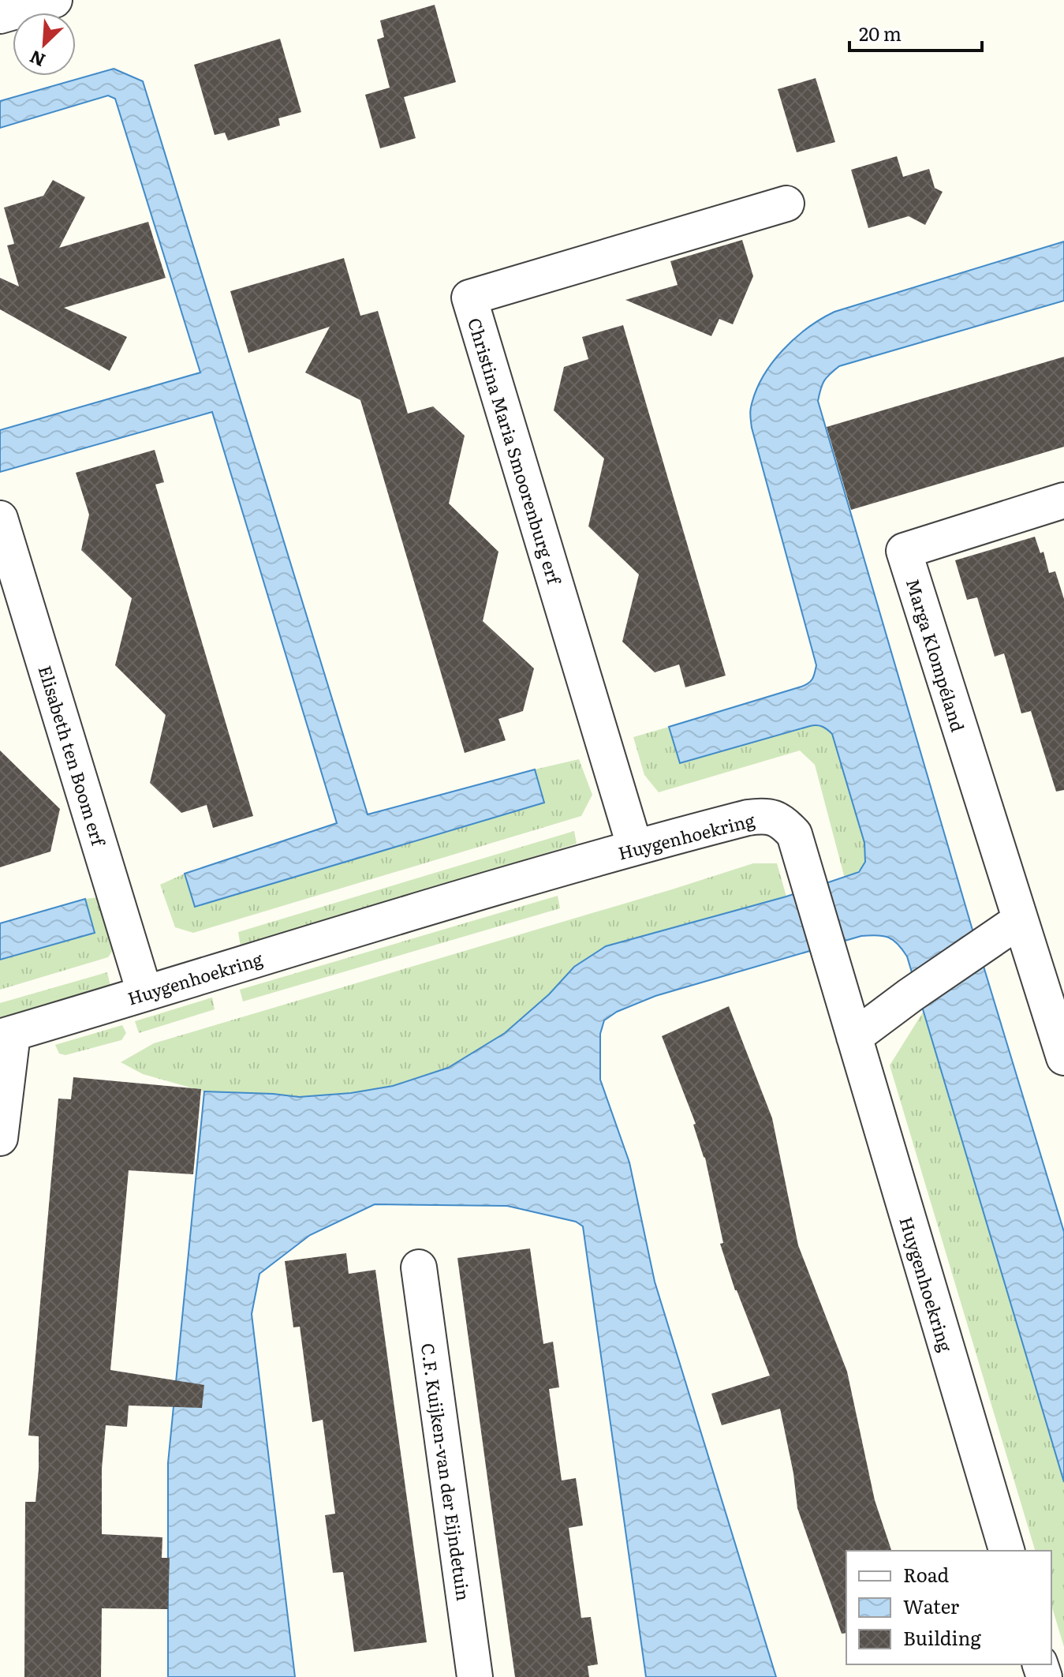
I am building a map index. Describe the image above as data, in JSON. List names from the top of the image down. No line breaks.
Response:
{"streets":{"street":["Christina Maria Smoorenburg erf","Marga Klompéland","Elisabeth ten Boom erf","Huygenhoekring","C.F. Kuijken-van der Eijndetuin"]},"crossings":[["Christina Maria Smoorenburg erf","Huygenhoekring"],["Elisabeth ten Boom erf","Huygenhoekring"]],"legend":["Road","Water","Building"],"scale_bar":"20 m","north":"bottom left"}
